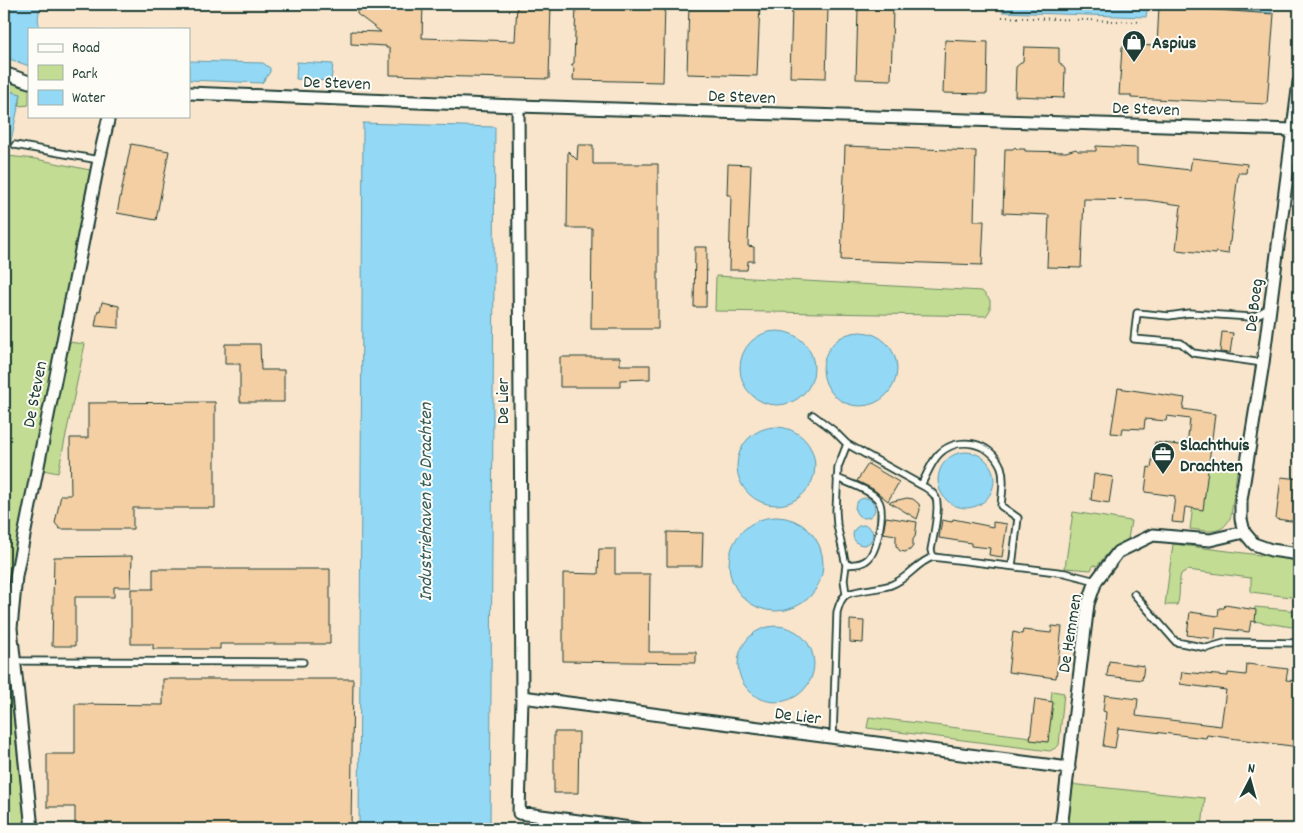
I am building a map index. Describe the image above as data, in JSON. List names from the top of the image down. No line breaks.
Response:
{"streets":{"street":["De Steven","De Boeg","De Lier","De Hemmen"]},"crossings":[["De Steven","De Boeg"],["De Steven","De Lier"],["De Boeg","De Hemmen"],["De Lier","De Hemmen"]],"water":["Industriehaven te Drachten"],"places":{"shop":["Aspius"],"office":["Slachthuis Drachten"]},"legend":["Road","Park","Water"],"north":"top"}
